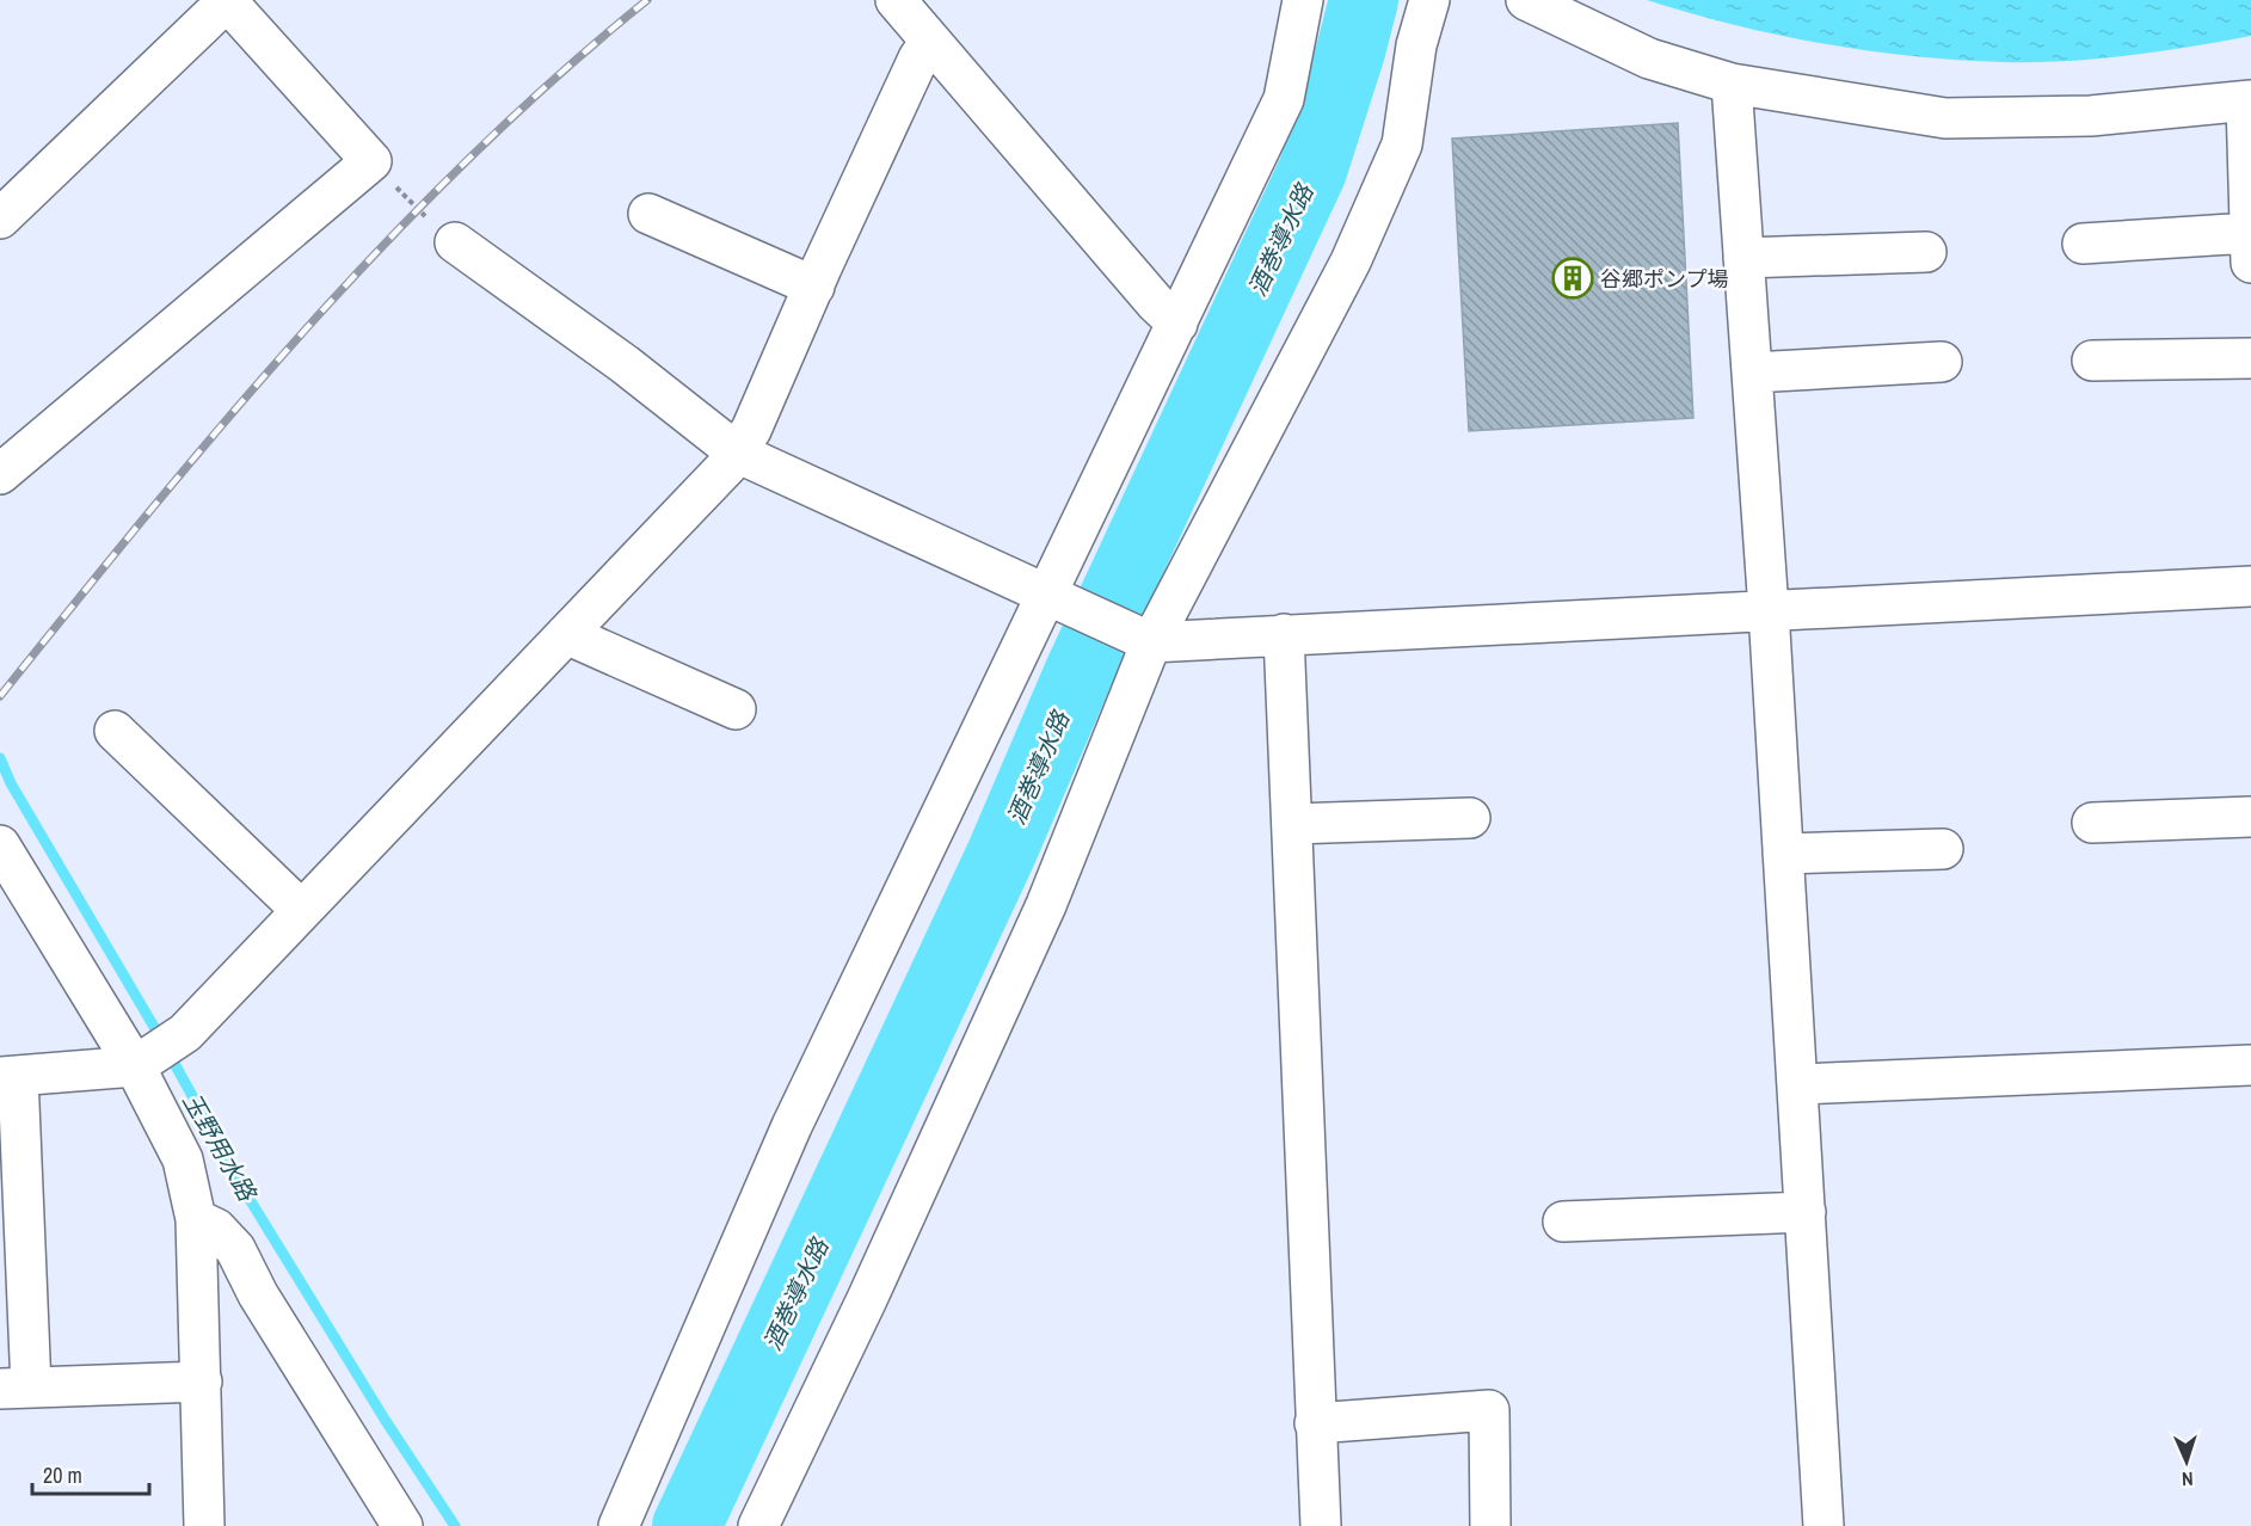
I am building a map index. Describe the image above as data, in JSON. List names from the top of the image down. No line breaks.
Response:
{"water":["酒巻導水路","玉野用水路"],"places":{"building":["谷郷ポンプ場"]},"scale_bar":"20 m","north":"bottom"}
